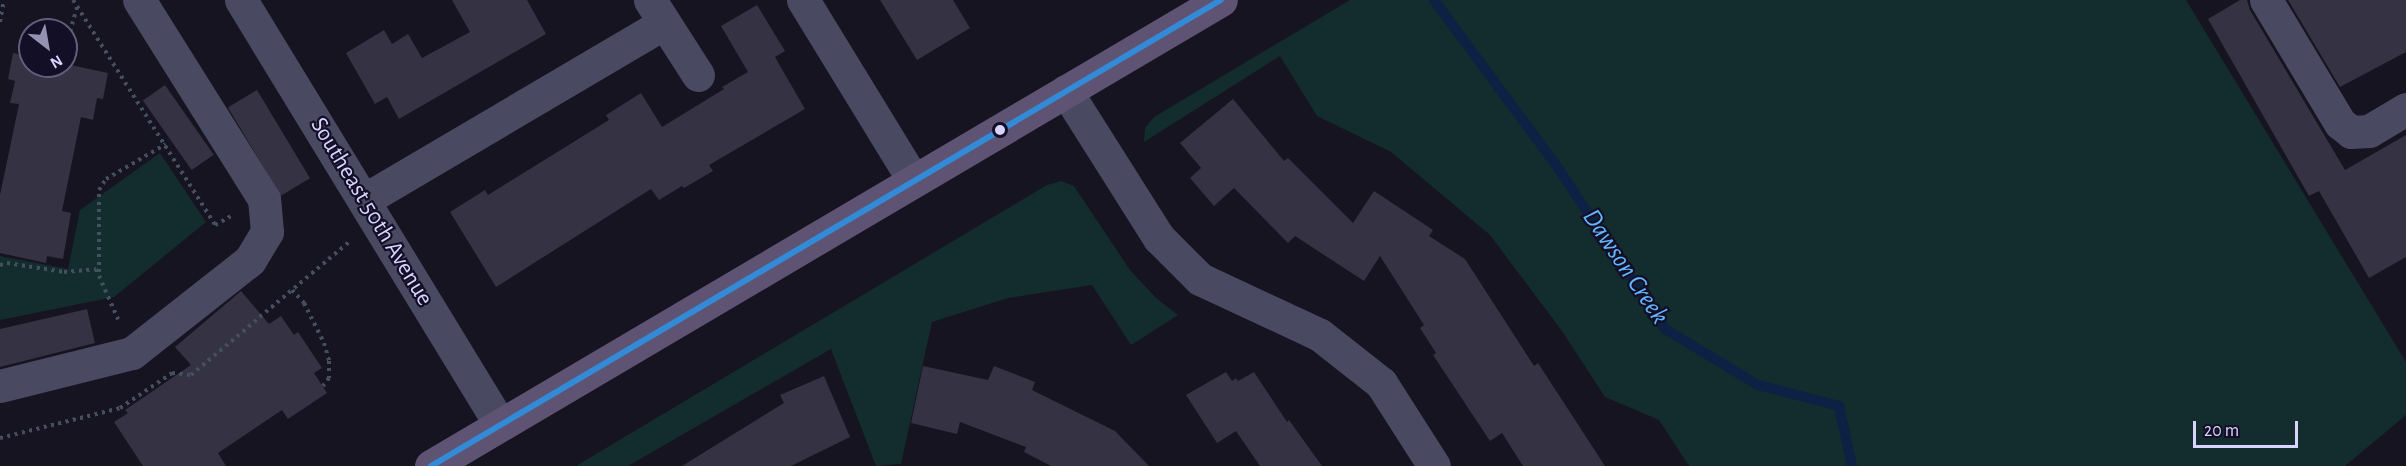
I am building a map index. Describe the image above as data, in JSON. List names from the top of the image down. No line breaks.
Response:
{"streets":{"street":["Southeast 50th Avenue"]},"water":["Dawson Creek"],"scale_bar":"20 m","north":"bottom right"}
